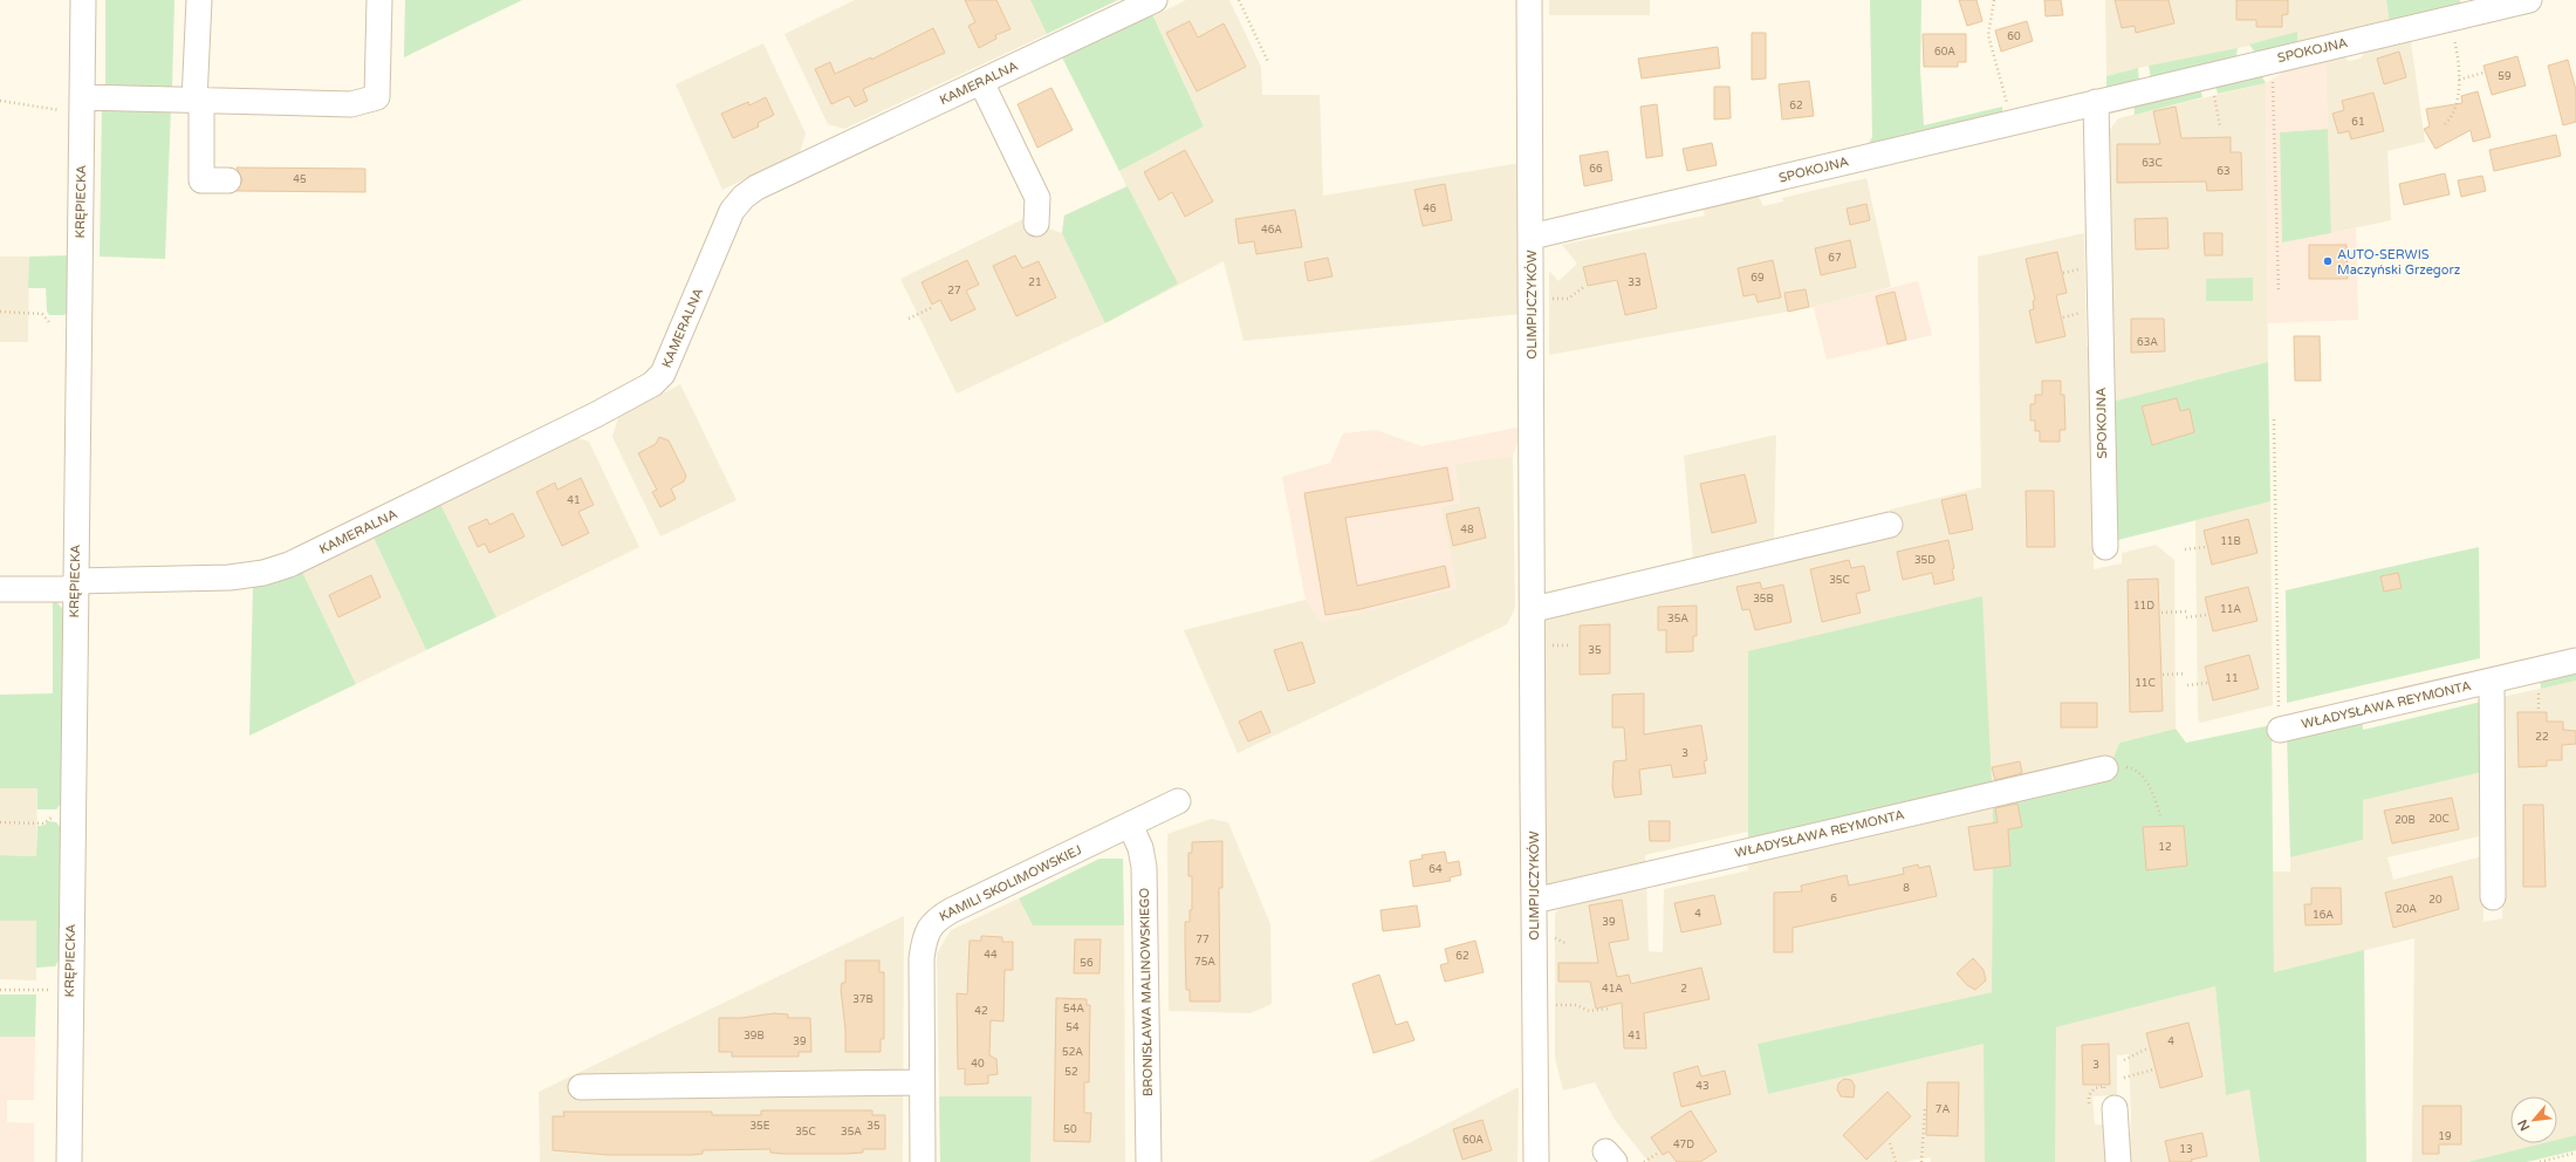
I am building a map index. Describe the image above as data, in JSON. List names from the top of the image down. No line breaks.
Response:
{"streets":{"street":["SPOKOJNA","KAMERALNA","KRĘPIECKA","OLIMPIJCZYKÓW","WŁADYSŁAWA REYMONTA","KAMILI SKOLIMOWSKIEJ","BRONISŁAWA MALINOWSKIEGO"]},"crossings":[["SPOKOJNA","OLIMPIJCZYKÓW"],["KAMERALNA","KRĘPIECKA"],["OLIMPIJCZYKÓW","WŁADYSŁAWA REYMONTA"],["KAMILI SKOLIMOWSKIEJ","BRONISŁAWA MALINOWSKIEGO"]],"places":["AUTO-SERWIS Maczyński Grzegorz"],"house_numbers":["60","60A","59","62","61","63C","66","63","45","46","46A","67","69","21","33","27","63A","41","48","11B","35D","35C","35B","11D","11A","35A","35","11","11C","22","3","20C","20B","12","64","8","6","20","20A","4","16A","39","77","44","62","75A","56","41A","2","37B","54A","42","54","39B","41","39","4","52A","40","3","52","43","7A","35E","35","50","35C","35A","19","60A","47D","13"],"north":"bottom left"}
